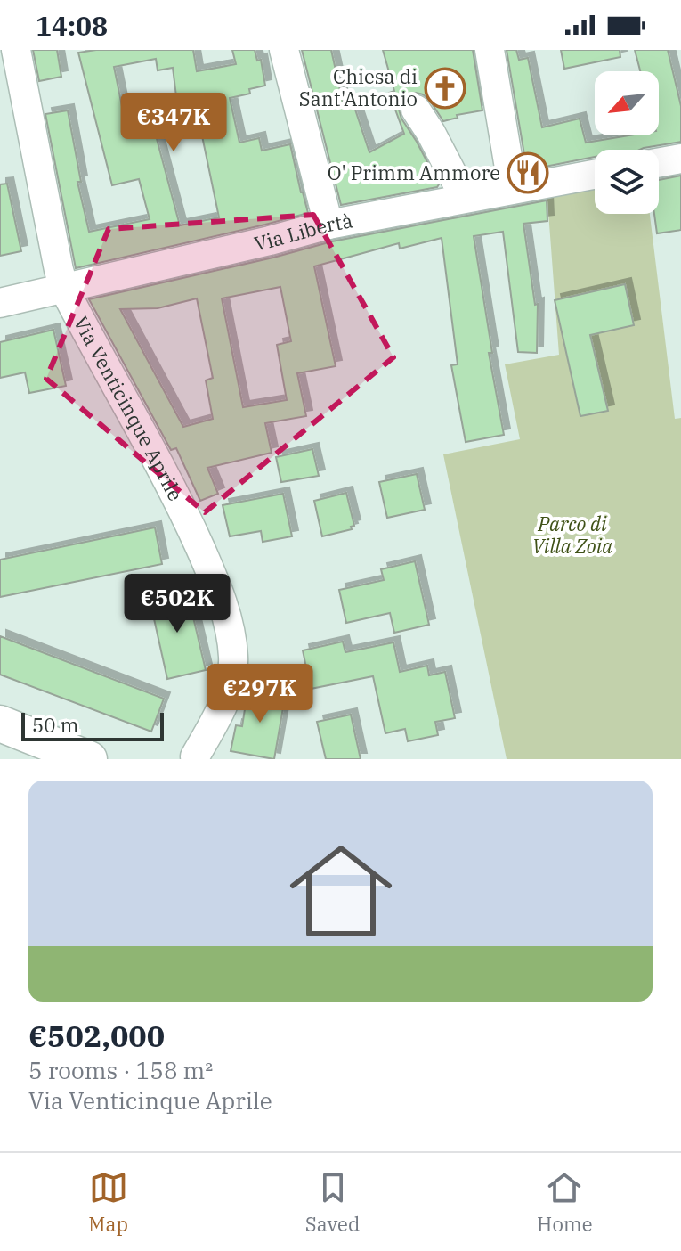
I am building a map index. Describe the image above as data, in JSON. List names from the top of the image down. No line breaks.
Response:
{"streets":{"street":["Via Libertà","Via Venticinque Aprile"]},"crossings":[["Via Libertà","Via Venticinque Aprile"]],"parks":["Parco di Villa Zoia"],"places":{"church":["Chiesa di Sant'Antonio"],"restaurant":["O' Primm Ammore"]},"scale_bar":"50 m","north":"bottom left","page":{"status":"14:08","price":["€347K","€502K","€297K"],"scale":"50 m","list":[{"name":"€502,000","note":"5 rooms · 158 m² · Via Venticinque Aprile"}],"tabs":["Map","Saved","Home"]}}
